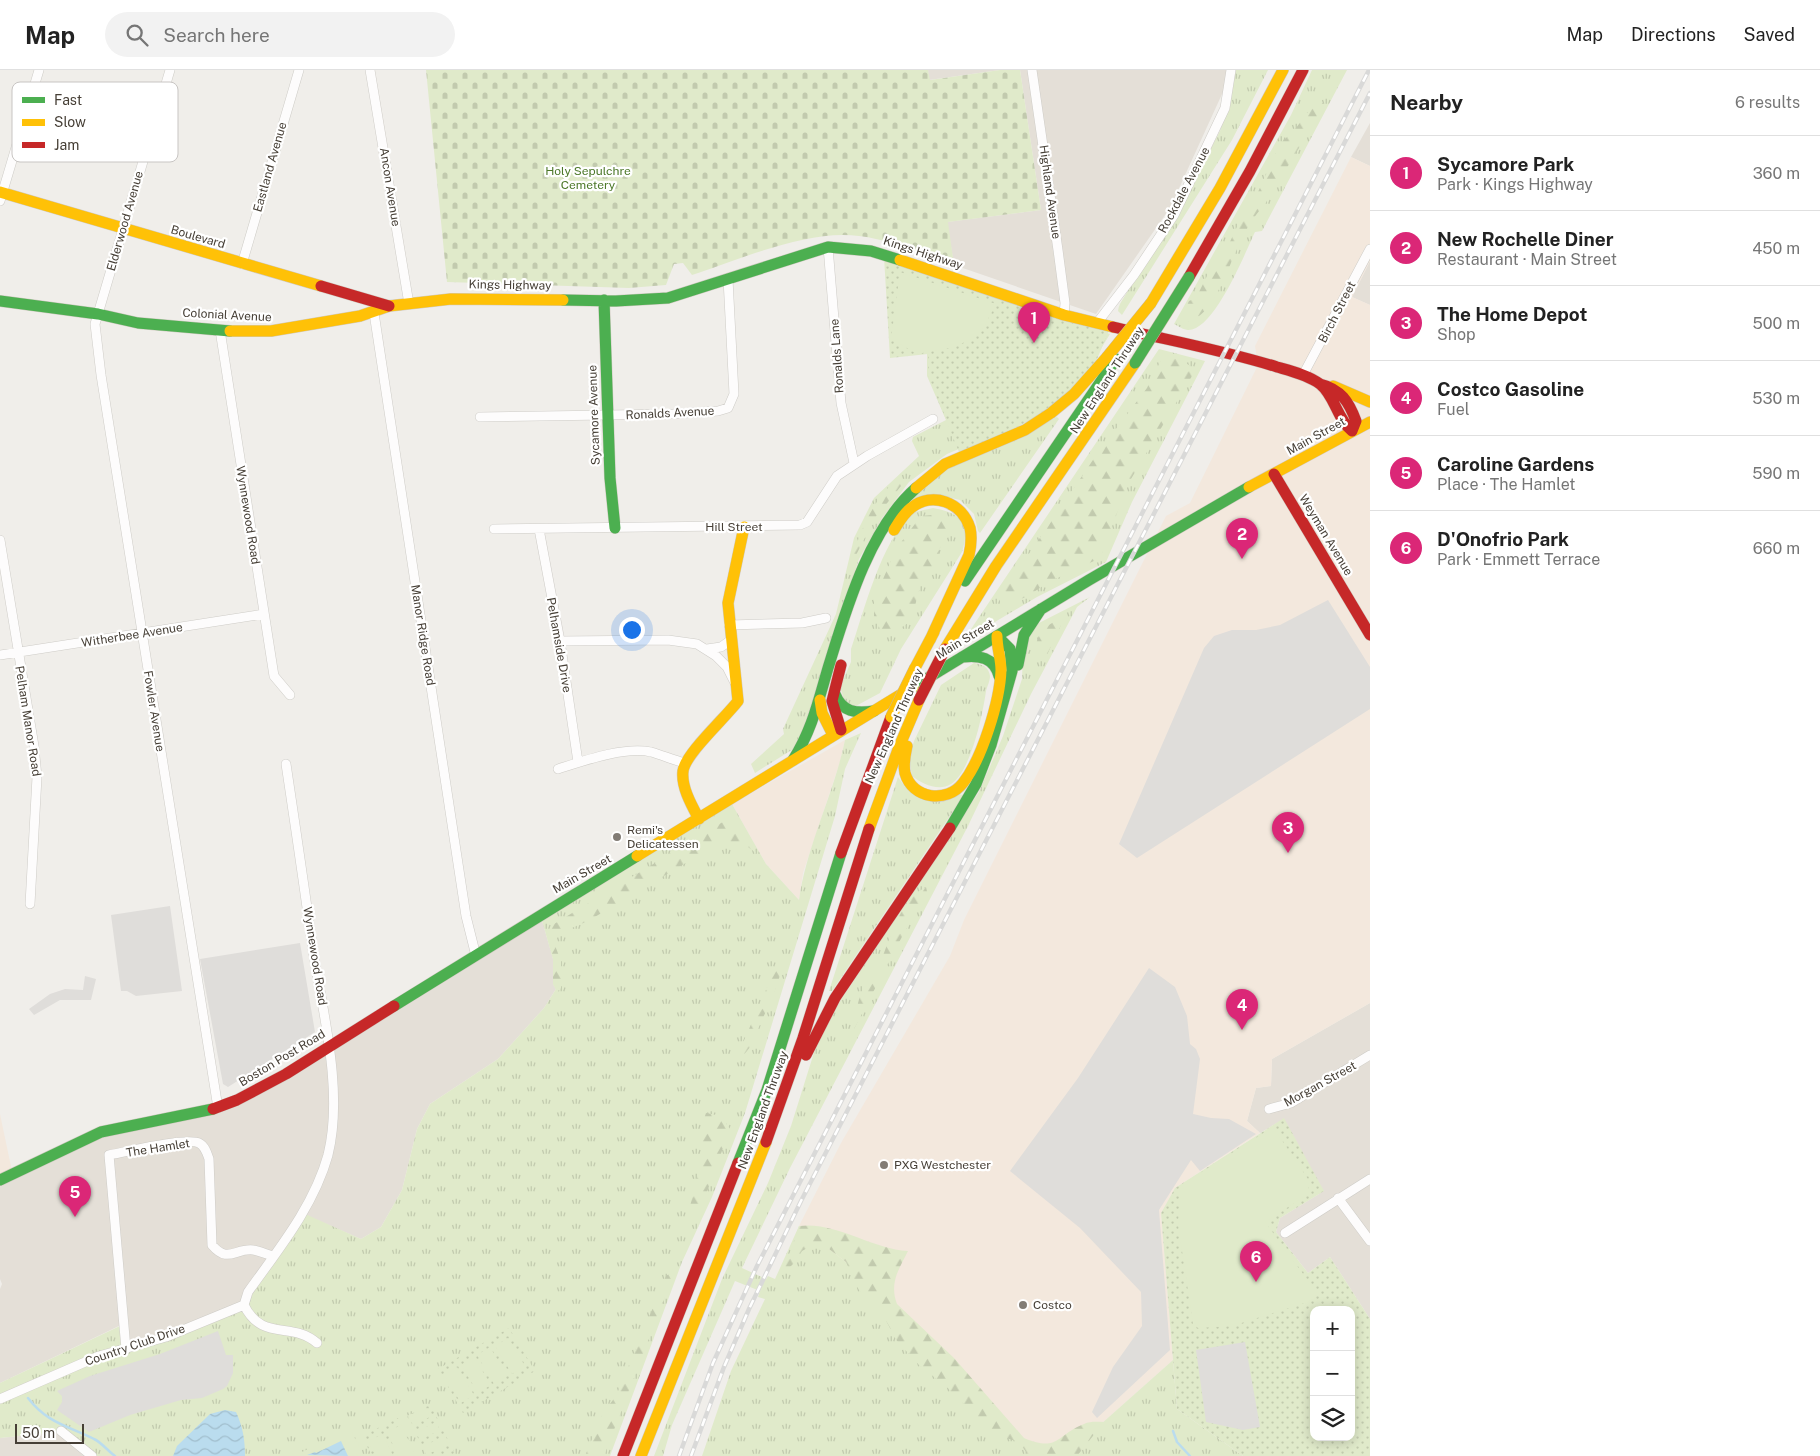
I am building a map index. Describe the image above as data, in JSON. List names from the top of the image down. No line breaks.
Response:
{"streets":{"main road":["Boulevard","Kings Highway","Colonial Avenue","New England Thruway","Sycamore Avenue","Main Street","Weyman Avenue","Boston Post Road"],"street":["Eastland Avenue","Ancon Avenue","Rockdale Avenue","Highland Avenue","Elderwood Avenue","Birch Street","Ronalds Lane","Ronalds Avenue","Wynnewood Road","Hill Street","Witherbee Avenue","Manor Ridge Road","Pelhamside Drive","Fowler Avenue","Pelham Manor Road","Morgan Street","The Hamlet","Country Club Drive"]},"crossings":[["Eastland Avenue","Boulevard"],["Ancon Avenue","Colonial Avenue"],["Rockdale Avenue","Kings Highway"],["Highland Avenue","Kings Highway"],["Elderwood Avenue","Boulevard"],["Elderwood Avenue","Colonial Avenue"],["Elderwood Avenue","Fowler Avenue"],["Boulevard","Colonial Avenue"],["Kings Highway","Birch Street"],["Kings Highway","Colonial Avenue"],["Kings Highway","Ronalds Lane"],["Kings Highway","Ronalds Avenue"],["Kings Highway","Sycamore Avenue"],["Kings Highway","Main Street"],["Colonial Avenue","Wynnewood Road"],["Colonial Avenue","Manor Ridge Road"],["Colonial Avenue","Fowler Avenue"],["Ronalds Lane","Hill Street"],["Ronalds Avenue","Sycamore Avenue"],["Sycamore Avenue","Hill Street"],["Main Street","Weyman Avenue"],["Main Street","Boston Post Road"],["Wynnewood Road","Witherbee Avenue"],["Wynnewood Road","Boston Post Road"],["Wynnewood Road","The Hamlet"],["Wynnewood Road","Country Club Drive"],["Hill Street","Pelhamside Drive"],["Witherbee Avenue","Fowler Avenue"],["Witherbee Avenue","Pelham Manor Road"],["Manor Ridge Road","Boston Post Road"],["Fowler Avenue","Boston Post Road"],["The Hamlet","Country Club Drive"]],"parks":["Holy Sepulchre Cemetery"],"places":["Remi's Delicatessen","PXG Westchester","Costco"],"legend":["Fast","Slow","Jam"],"scale_bar":"50 m","page":{"header":"Map","search":"Search here","nav":["Map","Directions","Saved"],"heading":["Nearby","6 results"],"list":[{"mark":"1","name":"Sycamore Park","note":"Park · Kings Highway","value":"360 m"},{"mark":"2","name":"New Rochelle Diner","note":"Restaurant · Main Street","value":"450 m"},{"mark":"3","name":"The Home Depot","note":"Shop","value":"500 m"},{"mark":"4","name":"Costco Gasoline","note":"Fuel","value":"530 m"},{"mark":"5","name":"Caroline Gardens","note":"Place · The Hamlet","value":"590 m"},{"mark":"6","name":"D'Onofrio Park","note":"Park · Emmett Terrace","value":"660 m"}],"pins":["1","2","3","4","5","6"],"map_buttons":["+","−"],"scale":"50 m"}}
